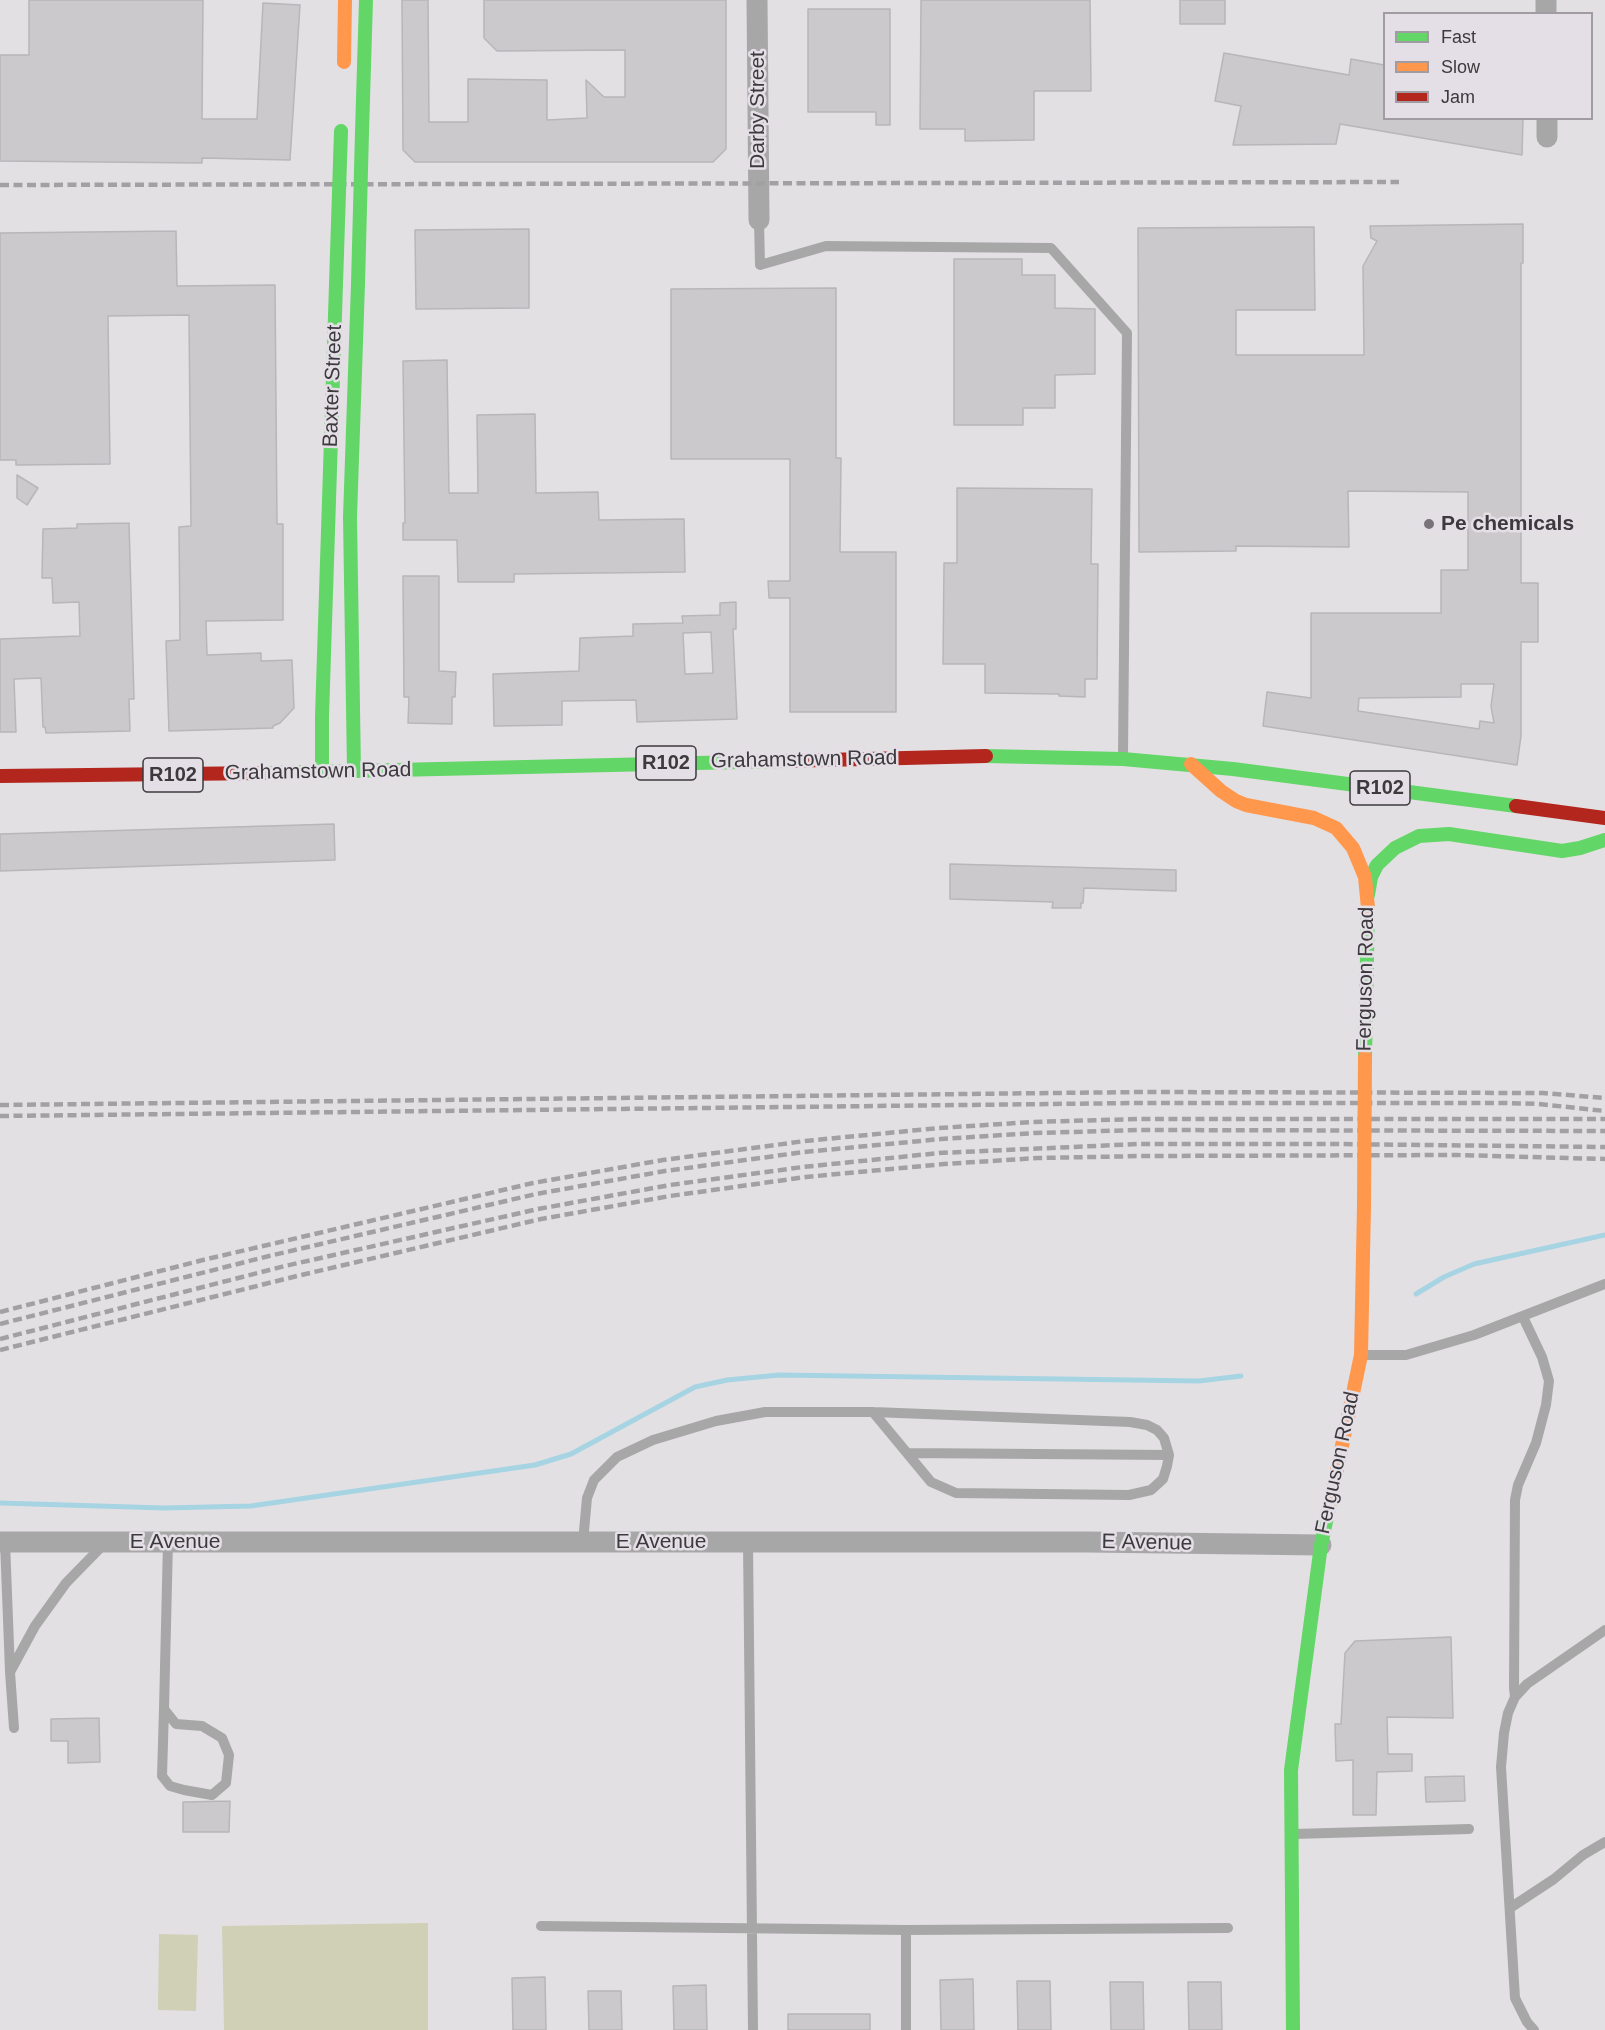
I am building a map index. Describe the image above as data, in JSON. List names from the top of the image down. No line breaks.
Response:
{"streets":{"main road":["Baxter Street","Grahamstown Road","R102","Ferguson Road"],"street":["Darby Street","E Avenue"]},"crossings":[["Baxter Street","Grahamstown Road"],["Grahamstown Road","Ferguson Road"],["Ferguson Road","E Avenue"]],"places":["Pe chemicals"],"legend":["Fast","Slow","Jam"]}
